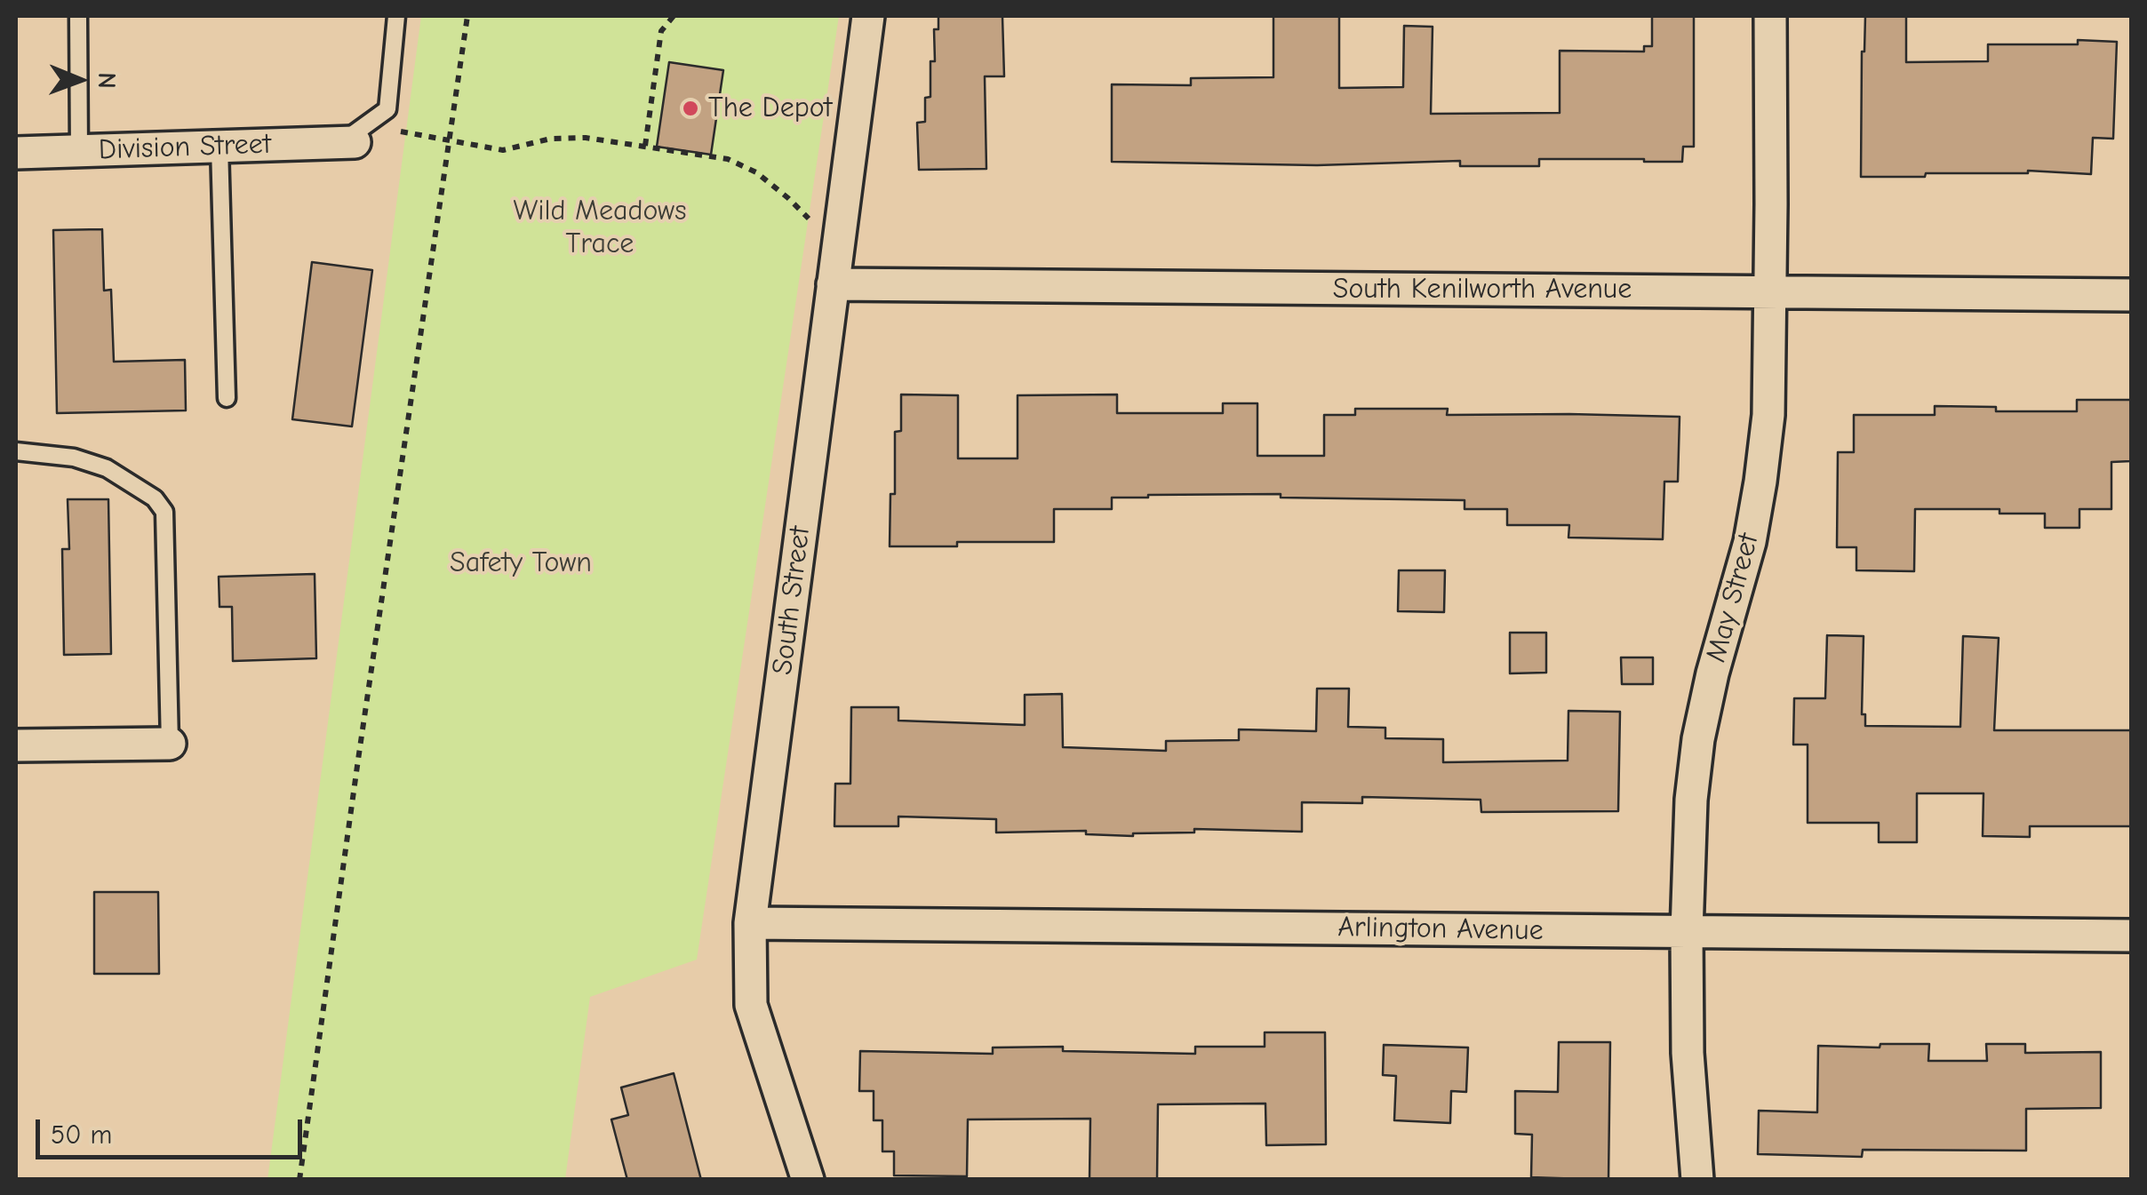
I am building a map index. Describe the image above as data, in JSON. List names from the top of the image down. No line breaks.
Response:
{"streets":{"street":["Division Street","South Kenilworth Avenue","May Street","South Street","Arlington Avenue"]},"crossings":[["South Kenilworth Avenue","May Street"],["South Kenilworth Avenue","South Street"],["May Street","Arlington Avenue"],["South Street","Arlington Avenue"]],"parks":["Wild Meadows Trace","Safety Town"],"places":["The Depot"],"scale_bar":"50 m","north":"right"}
